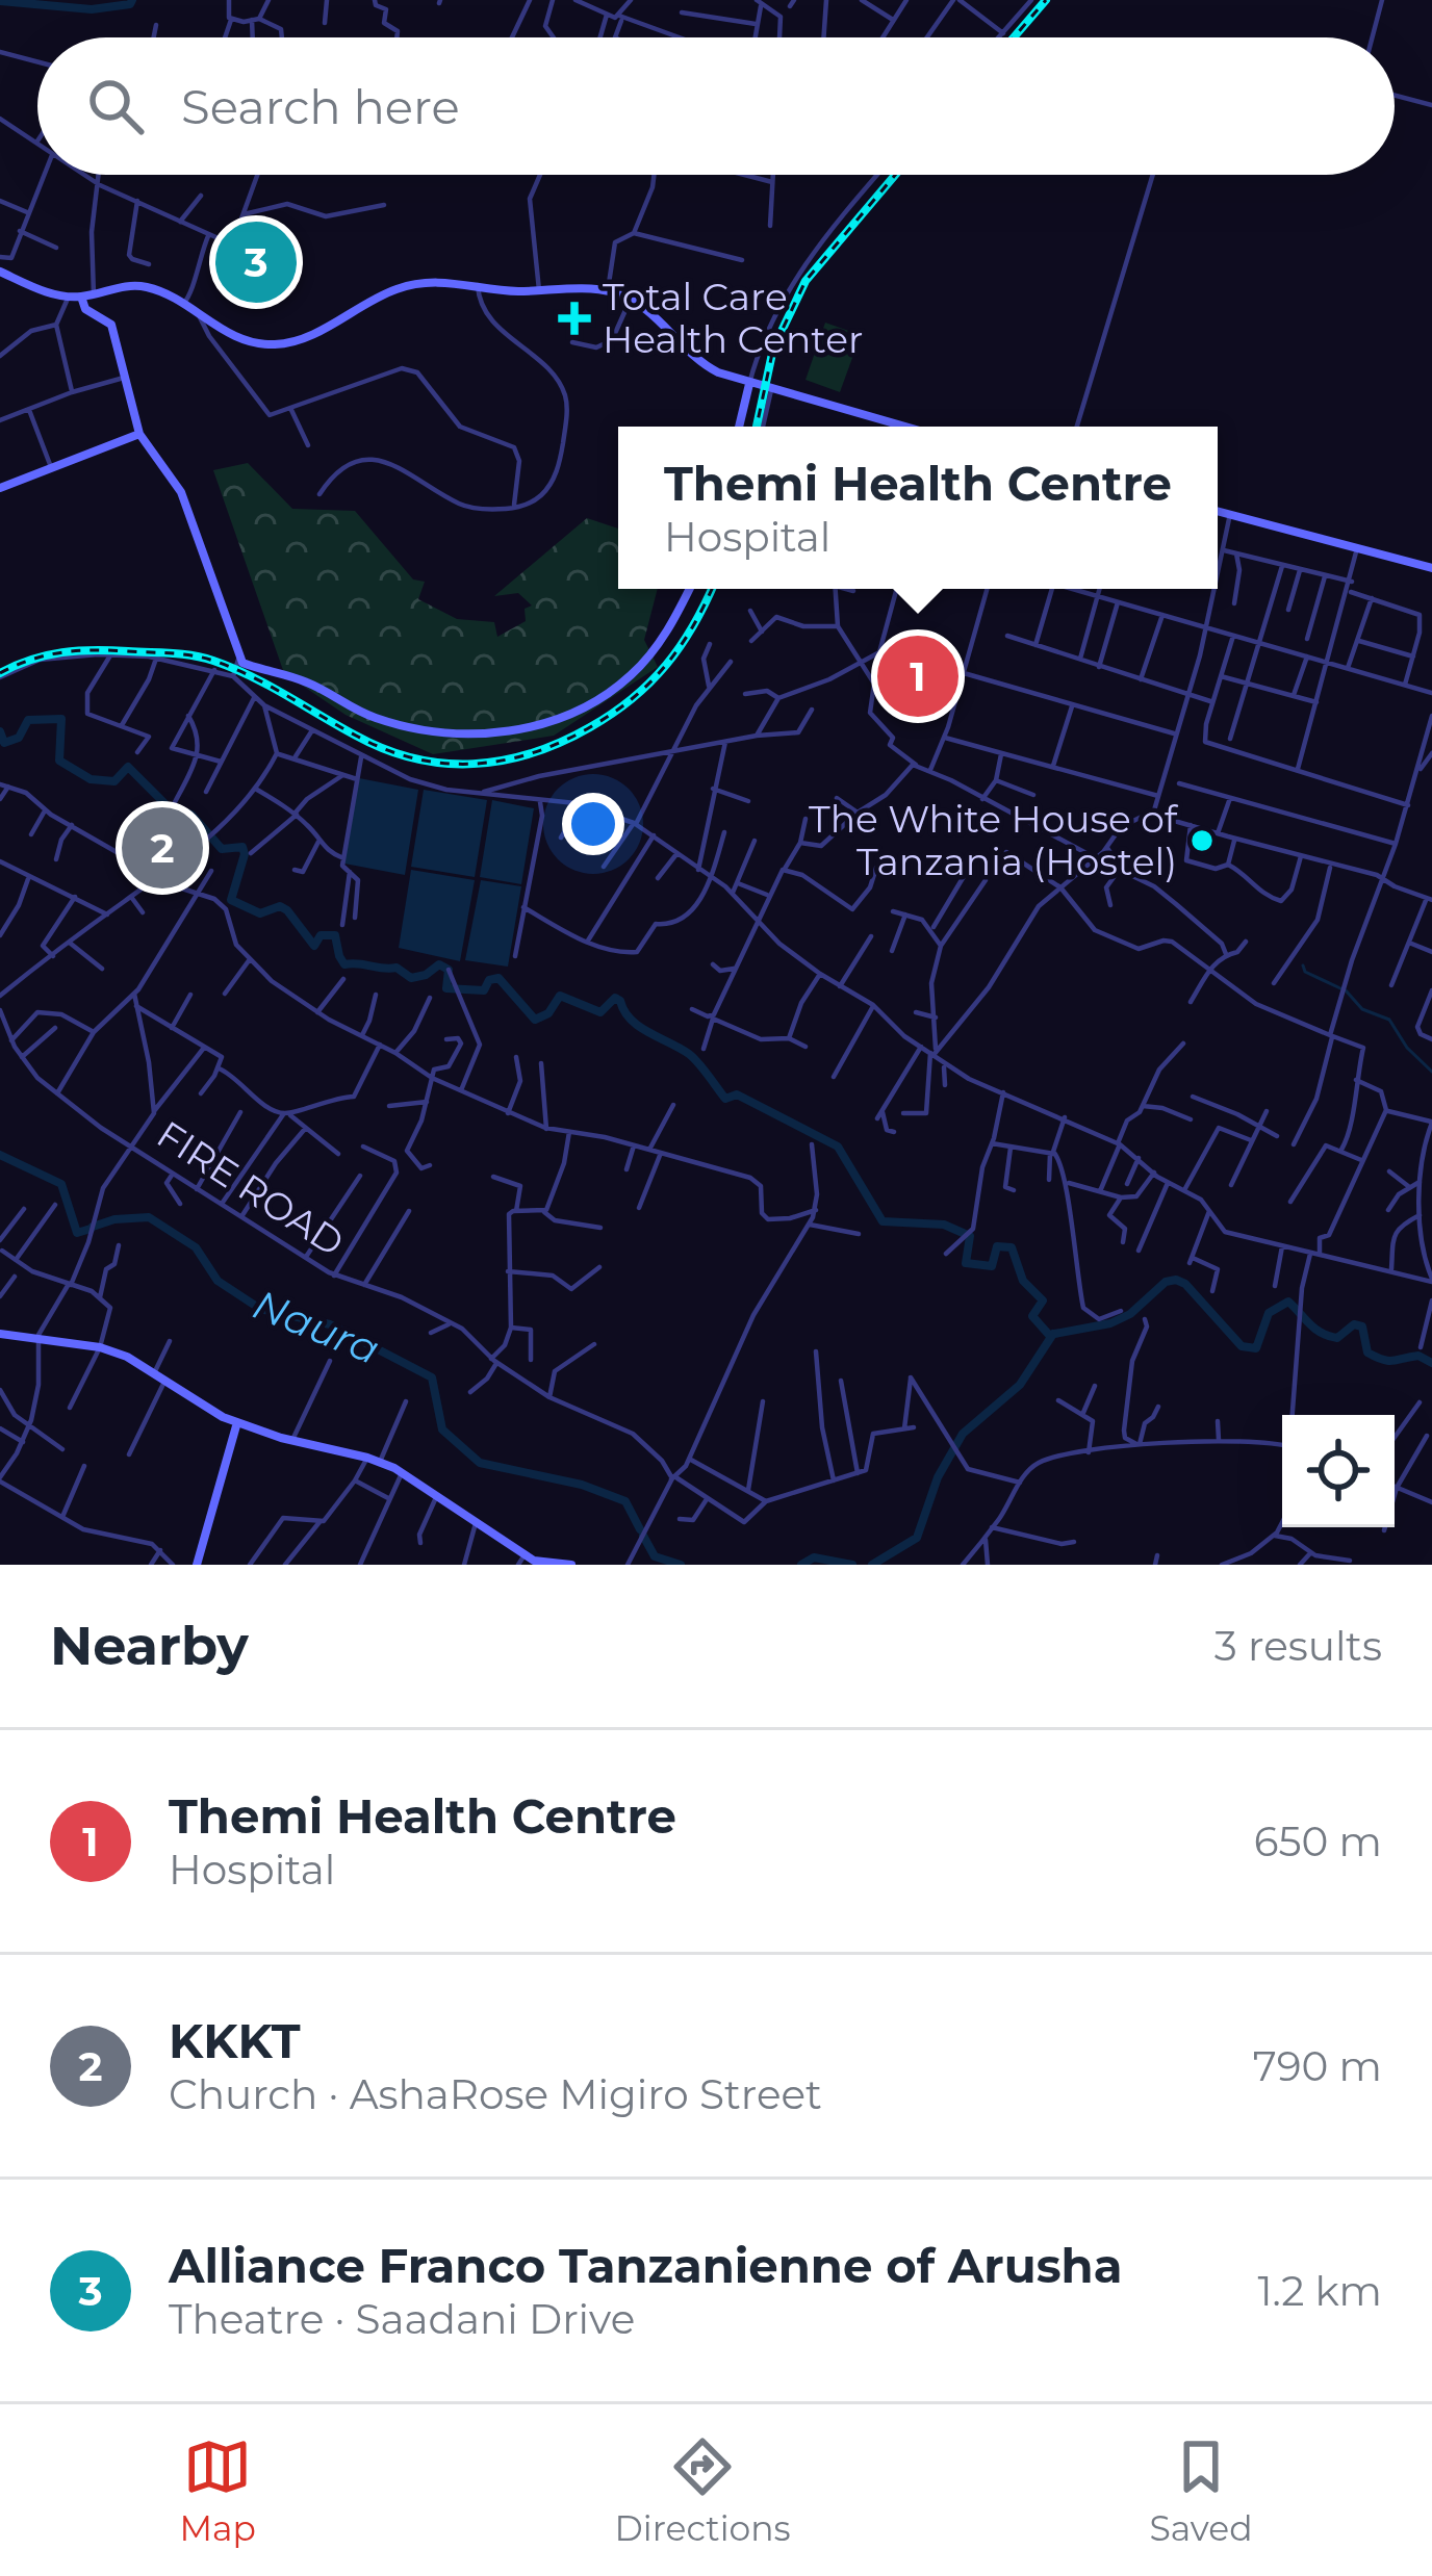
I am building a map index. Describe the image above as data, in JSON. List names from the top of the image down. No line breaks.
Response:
{"streets":{"street":["FIRE ROAD"]},"water":["Naura"],"places":{"health":["Total Care Health Center"],"other":["The White House of Tanzania (Hostel)"]},"page":{"search":"Search here","pins":["3","1","2"],"popup":["Themi Health Centre","Hospital"],"heading":["Nearby","3 results"],"list":[{"mark":"1","name":"Themi Health Centre","note":"Hospital","value":"650 m"},{"mark":"2","name":"KKKT","note":"Church · AshaRose Migiro Street","value":"790 m"},{"mark":"3","name":"Alliance Franco Tanzanienne of Arusha","note":"Theatre · Saadani Drive","value":"1.2 km"}],"nav":["Map","Directions","Saved"]}}
